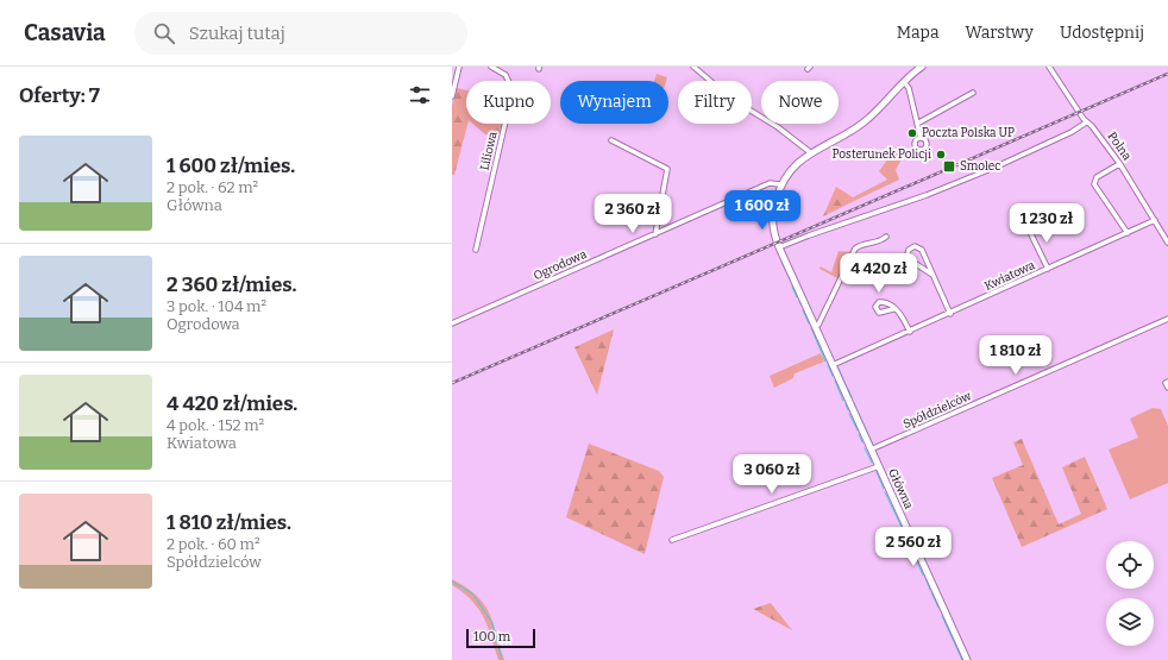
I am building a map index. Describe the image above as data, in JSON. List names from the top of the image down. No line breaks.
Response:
{"streets":{"street":["Polna","Liliowa","Ogrodowa","Kwiatowa","Spółdzielców","Główna"]},"crossings":[["Polna","Kwiatowa"],["Ogrodowa","Główna"],["Kwiatowa","Główna"],["Spółdzielców","Główna"]],"places":{"other":["Poczta Polska UP","Posterunek Policji"],"transit":["Smolec"]},"scale_bar":"100 m","page":{"header":"Casavia","search":"Szukaj tutaj","nav":["Mapa","Warstwy","Udostępnij"],"heading":"Oferty: 7","chip":["Kupno","Wynajem","Filtry","Nowe"],"list":[{"name":"1 600 zł/mies.","note":"2 pok. · 62 m² · Główna"},{"name":"2 360 zł/mies.","note":"3 pok. · 104 m² · Ogrodowa"},{"name":"4 420 zł/mies.","note":"4 pok. · 152 m² · Kwiatowa"},{"name":"1 810 zł/mies.","note":"2 pok. · 60 m² · Spółdzielców"}],"price":["1 600 zł","2 360 zł","1 230 zł","4 420 zł","1 810 zł","3 060 zł","2 560 zł"],"scale":"100 m"}}
